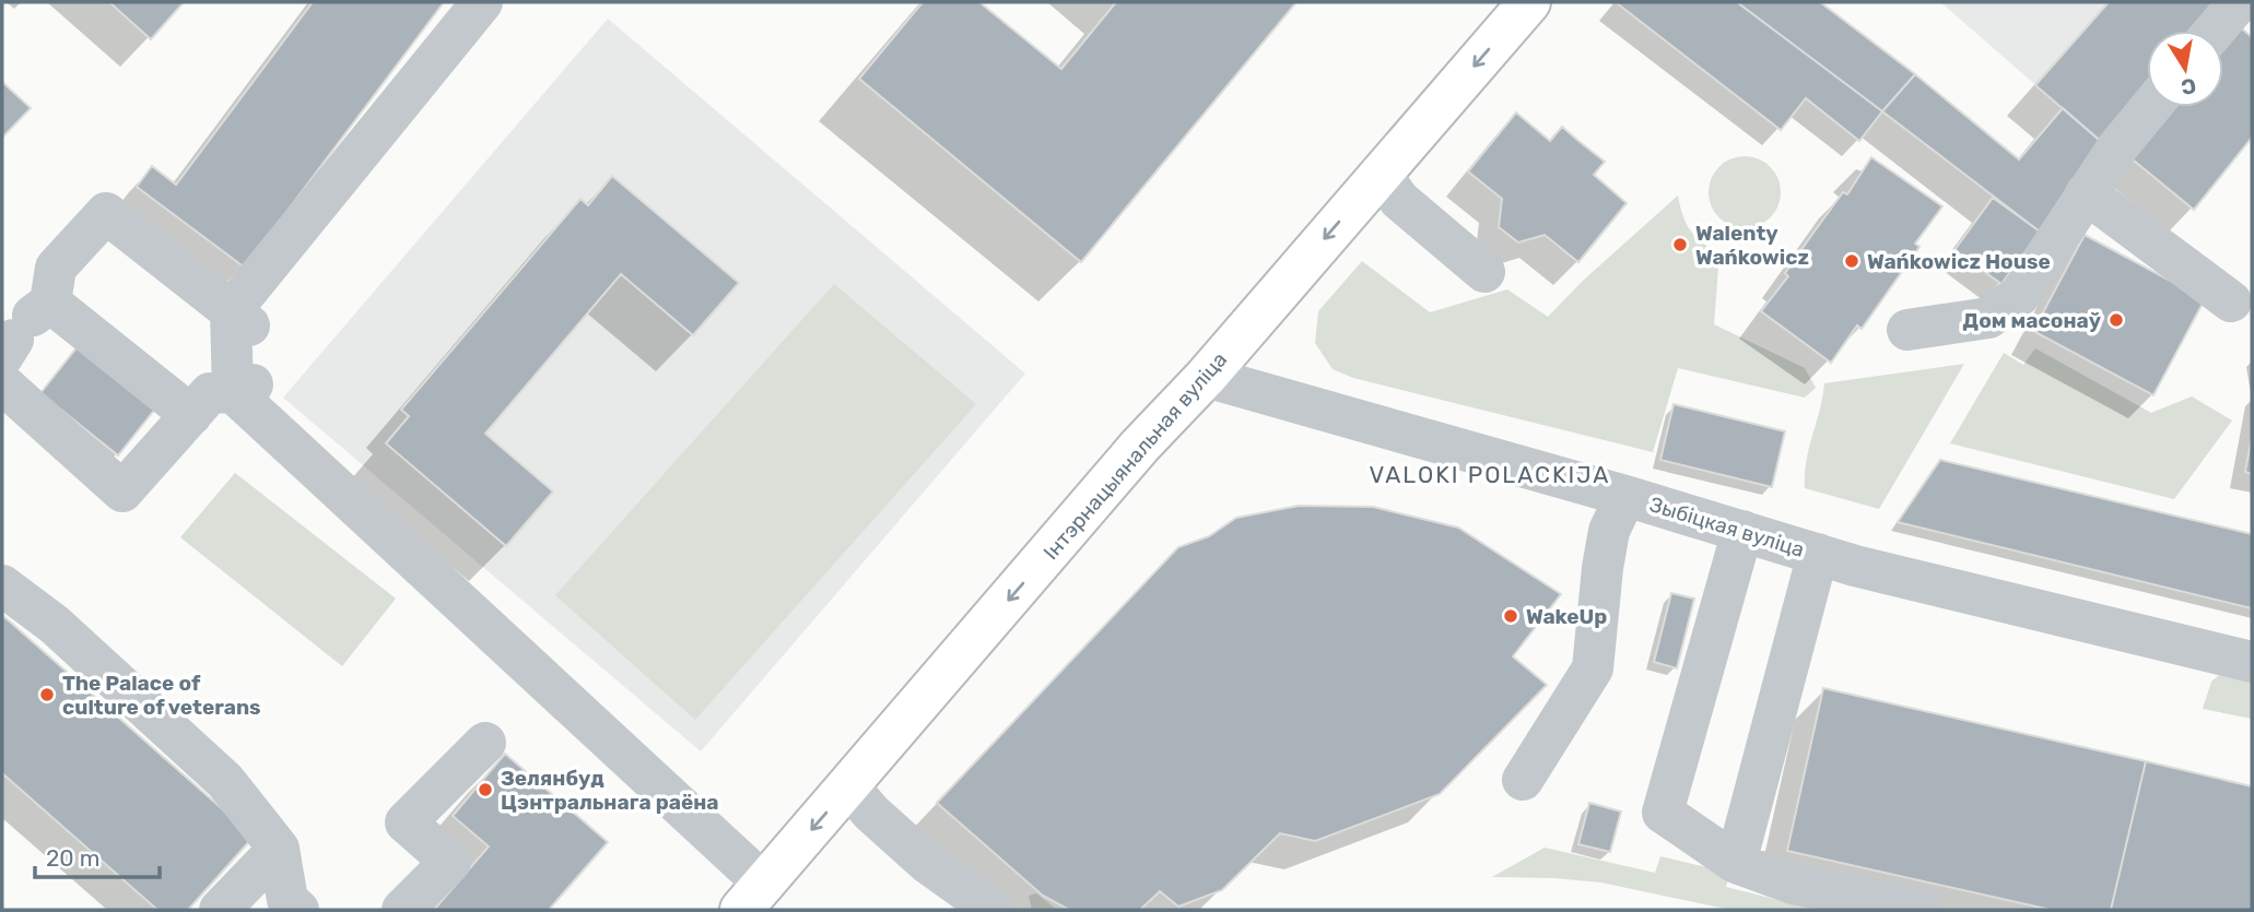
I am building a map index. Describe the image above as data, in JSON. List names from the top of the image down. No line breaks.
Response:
{"streets":{"main road":["Інтэрнацыянальная вуліца"],"street":["Зыбіцкая вуліца"]},"crossings":[["Інтэрнацыянальная вуліца","Зыбіцкая вуліца"]],"one_way":["Інтэрнацыянальная вуліца"],"districts":["VALOKI POLACKIJA"],"places":["Walenty Wańkowicz","Wańkowicz House","Дом масонаў","WakeUp","The Palace of culture of veterans","Зелянбуд Цэнтральнага раёна"],"scale_bar":"20 m","north":"bottom"}
